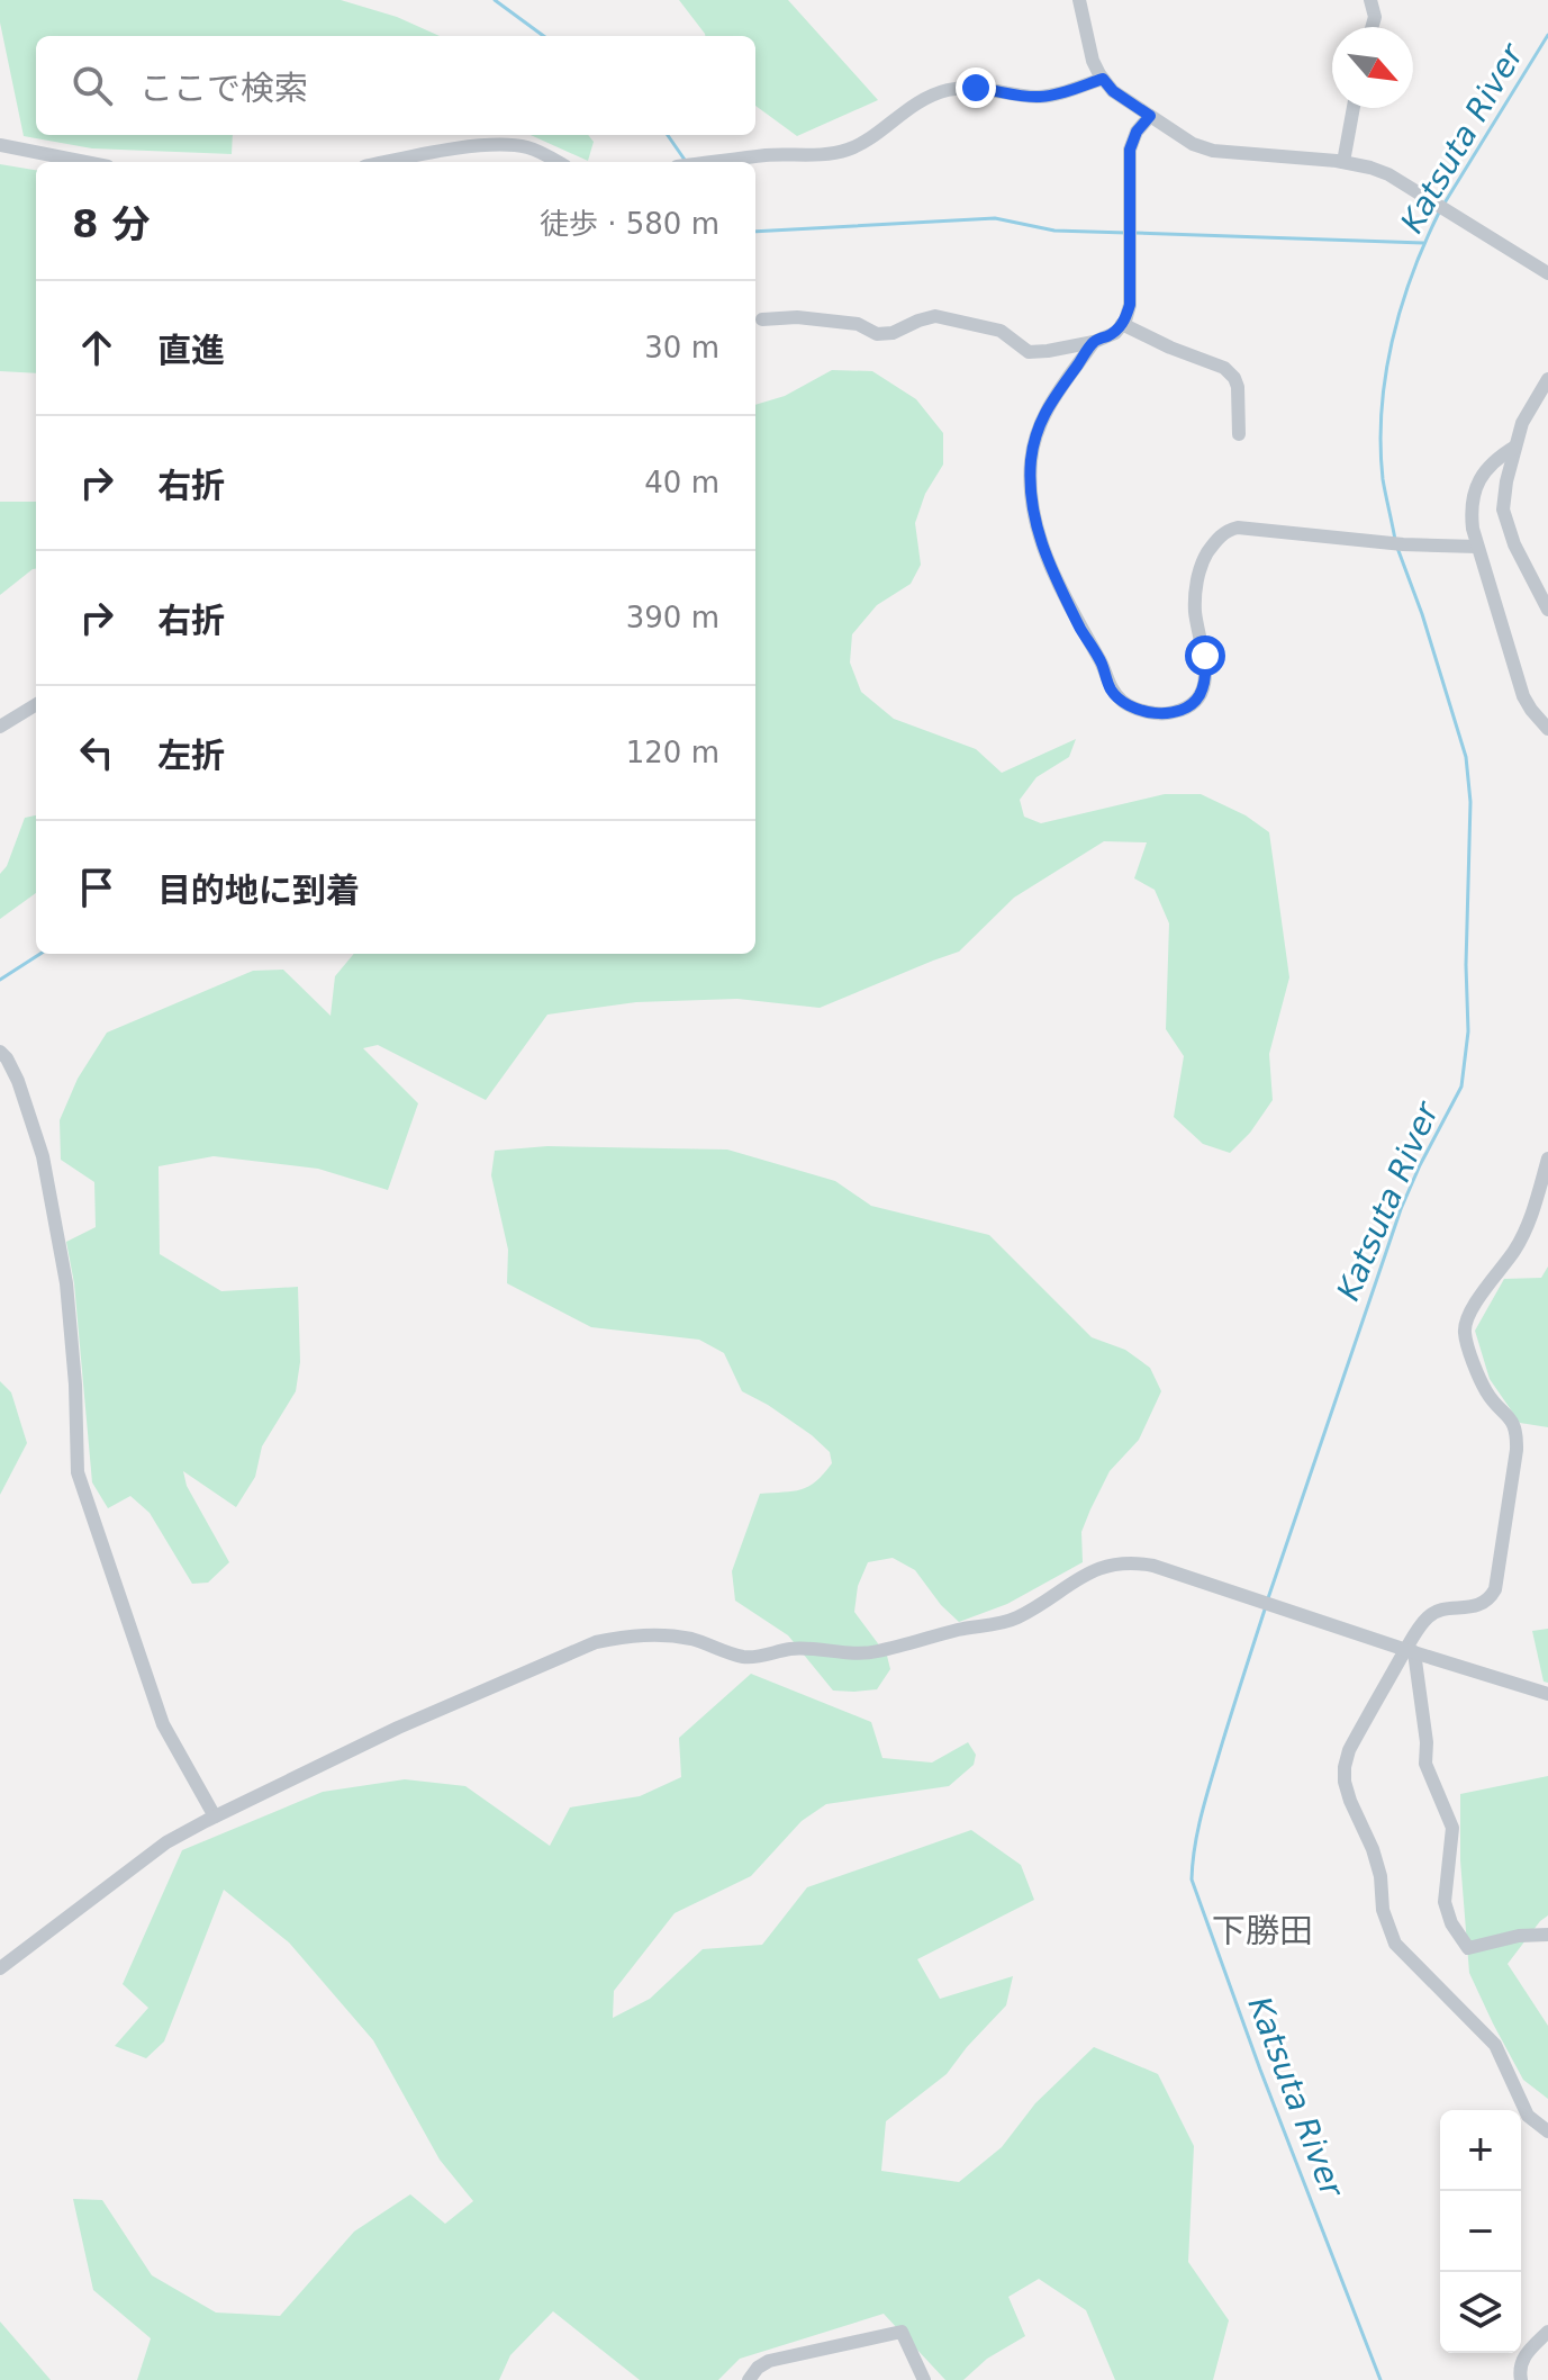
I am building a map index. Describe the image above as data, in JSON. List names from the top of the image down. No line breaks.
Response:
{"districts":["下勝田"],"water":["Katsuta River"],"north":"bottom right","page":{"search":"ここで検索","heading":["8 分","徒歩 · 580 m"],"list":[["直進","30 m"],["右折","40 m"],["右折","390 m"],["左折","120 m"],"目的地に到着"],"map_buttons":["+","−"]}}
